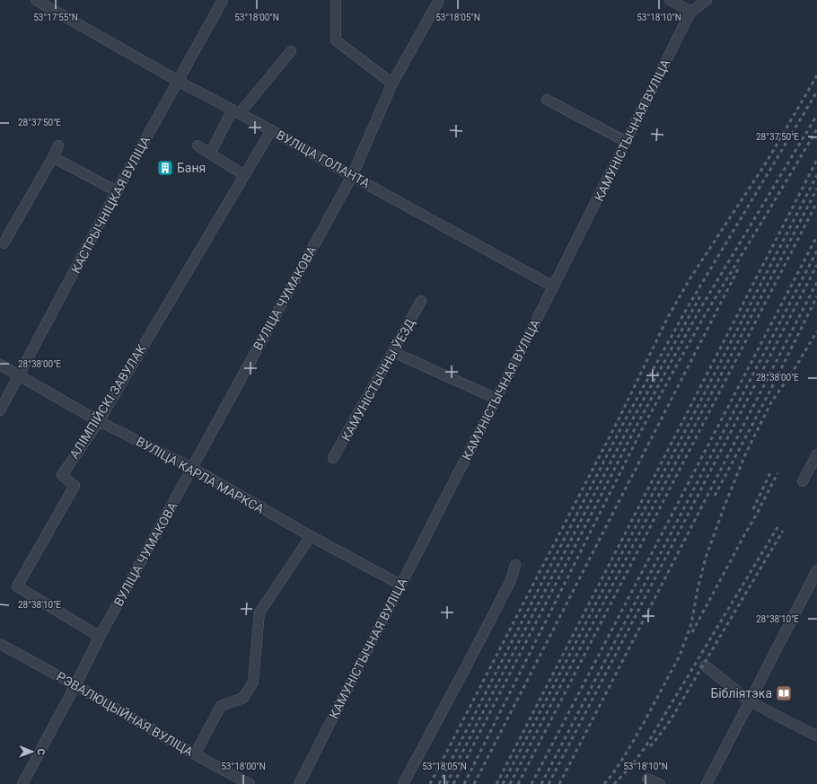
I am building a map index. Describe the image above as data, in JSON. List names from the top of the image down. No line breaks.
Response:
{"streets":{"street":["КАМУНІСТЫЧНАЯ ВУЛІЦА","ВУЛІЦА ГОЛАНТА","КАСТРЫЧНІЦКАЯ ВУЛІЦА","ВУЛІЦА ЧУМАКОВА","КАМУНІСТЫЧНЫ ЎЕЗД","АЛІМПІЙСКІ ЗАВУЛАК","ВУЛІЦА КАРЛА МАРКСА","РЭВАЛЮЦЫЙНАЯ ВУЛІЦА"]},"crossings":[["КАМУНІСТЫЧНАЯ ВУЛІЦА","ВУЛІЦА ГОЛАНТА"],["КАМУНІСТЫЧНАЯ ВУЛІЦА","ВУЛІЦА КАРЛА МАРКСА"],["ВУЛІЦА ГОЛАНТА","КАСТРЫЧНІЦКАЯ ВУЛІЦА"],["ВУЛІЦА ГОЛАНТА","ВУЛІЦА ЧУМАКОВА"],["ВУЛІЦА ГОЛАНТА","АЛІМПІЙСКІ ЗАВУЛАК"],["КАСТРЫЧНІЦКАЯ ВУЛІЦА","ВУЛІЦА КАРЛА МАРКСА"],["ВУЛІЦА ЧУМАКОВА","АЛІМПІЙСКІ ЗАВУЛАК"],["ВУЛІЦА ЧУМАКОВА","ВУЛІЦА КАРЛА МАРКСА"],["ВУЛІЦА ЧУМАКОВА","РЭВАЛЮЦЫЙНАЯ ВУЛІЦА"],["АЛІМПІЙСКІ ЗАВУЛАК","ВУЛІЦА КАРЛА МАРКСА"]],"places":{"building":["Баня"],"library":["Бібліятэка"]},"north":"right","coordinates":["53°17'55\"N","53°18'00\"N","53°18'05\"N","53°18'10\"N","28°37'50\"E","28°38'00\"E","28°38'10\"E"]}
